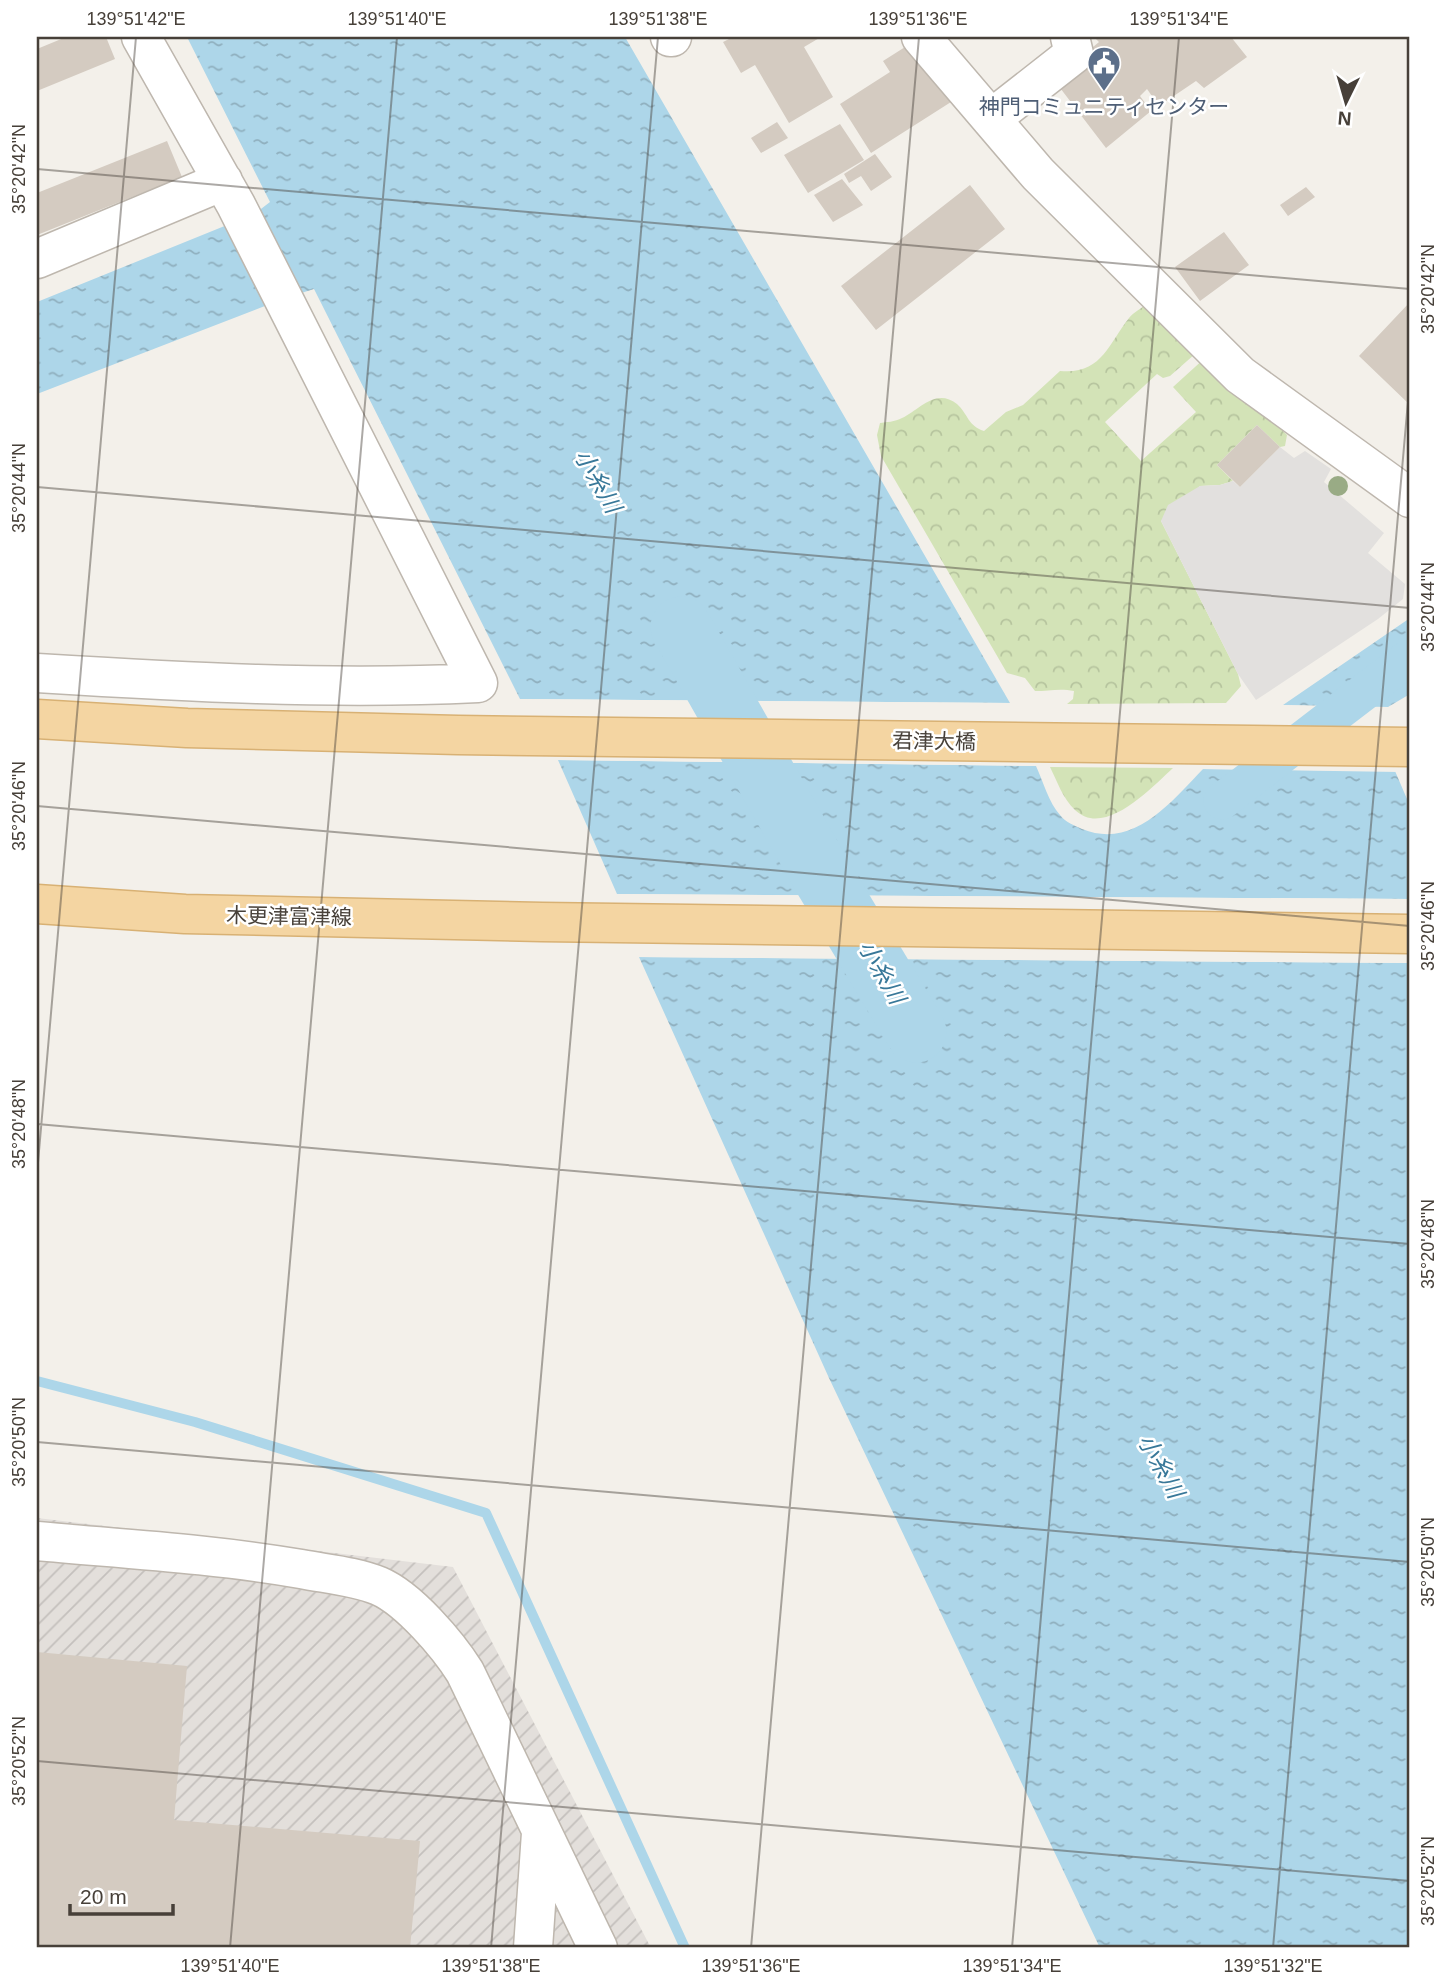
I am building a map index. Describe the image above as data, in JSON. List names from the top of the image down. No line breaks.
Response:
{"streets":{"main road":["君津大橋","木更津富津線"]},"water":["小糸川"],"places":{"public building":["神門コミュニティセンター"]},"scale_bar":"20 m","north":"bottom","coordinates":["139°51'42\"E","139°51'40\"E","139°51'38\"E","139°51'36\"E","139°51'34\"E","35°20'42\"N","35°20'44\"N","35°20'46\"N","35°20'48\"N","35°20'50\"N","35°20'52\"N","139°51'32\"E"]}
